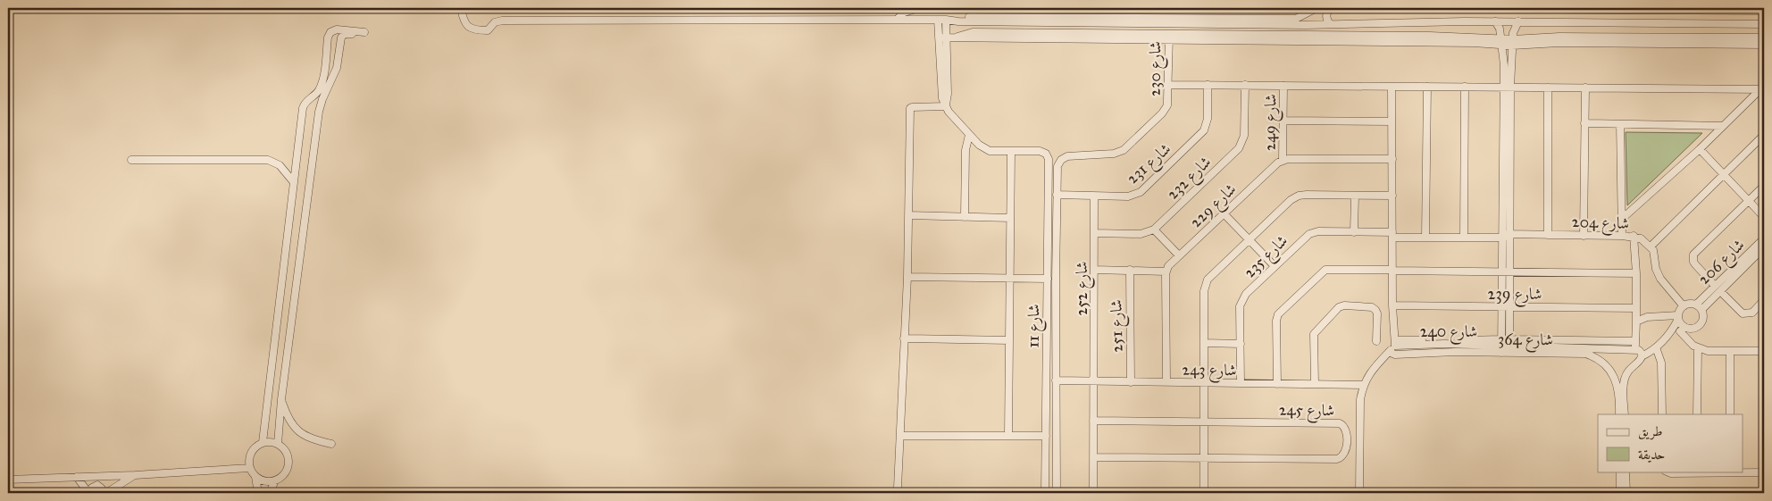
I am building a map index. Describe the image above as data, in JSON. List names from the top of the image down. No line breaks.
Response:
{"streets":{"street":["شارع 230","شارع 249","شارع 231","شارع 232","شارع 229","شارع 204","شارع 235","شارع 206","شارع 252","شارع 239","شارع 11","شارع 251","شارع 364","شارع 243","شارع 245"]},"crossings":[["شارع 230","شارع 11"],["شارع 249","شارع 229"],["شارع 231","شارع 252"],["شارع 231","شارع 11"],["شارع 204","شارع 235"],["شارع 235","شارع 243"],["شارع 252","شارع 243"],["شارع 252","شارع 245"],["شارع 11","شارع 243"],["شارع 251","شارع 243"]],"legend":["طريق","حديقة"]}
